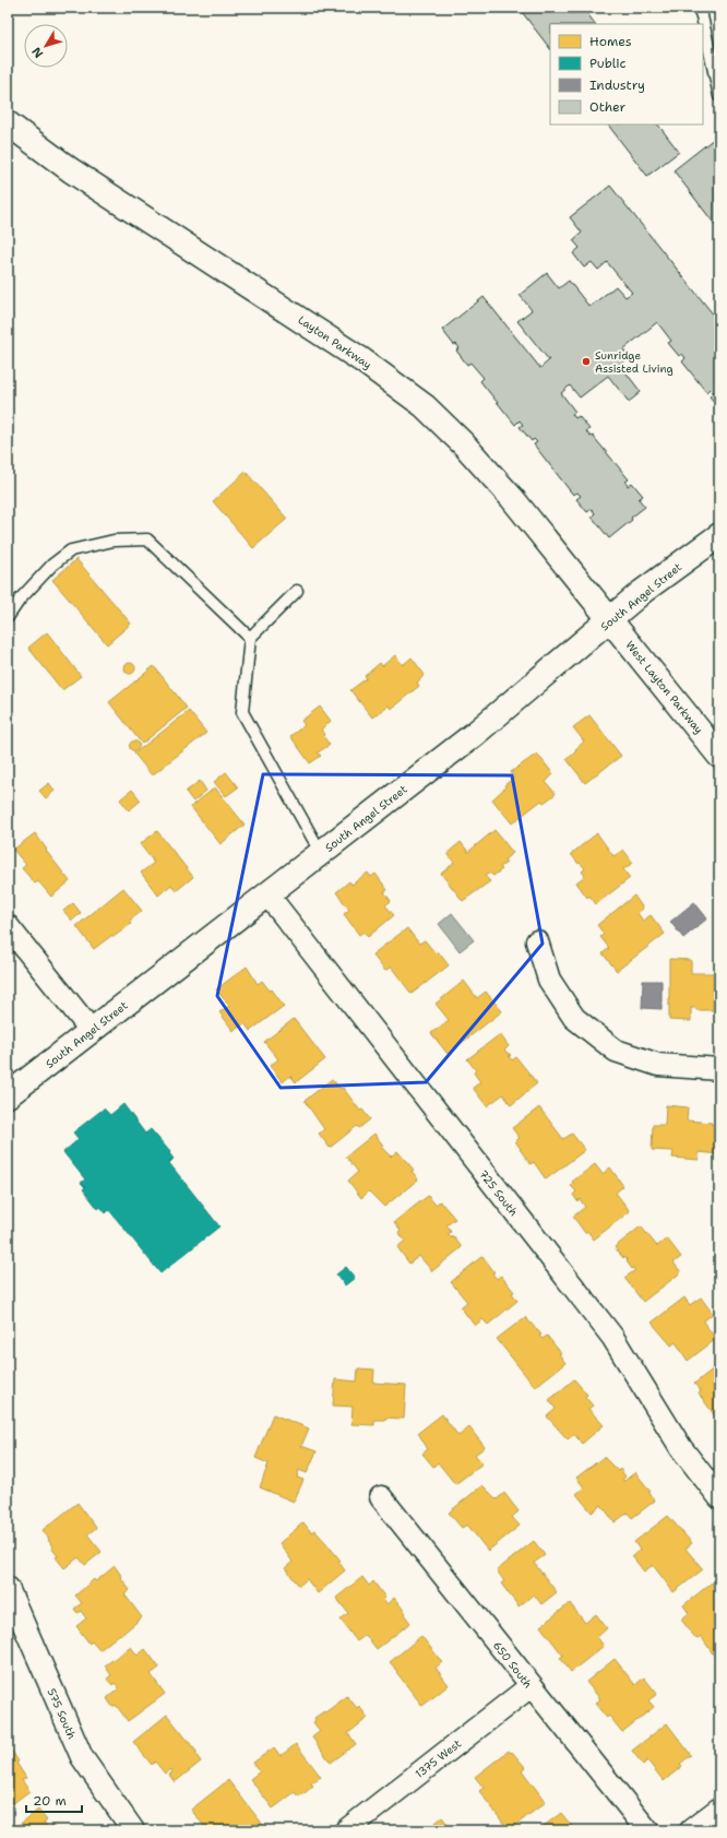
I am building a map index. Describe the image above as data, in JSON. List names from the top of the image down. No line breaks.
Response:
{"streets":{"main road":["Layton Parkway","South Angel Street","West Layton Parkway"],"street":["725 South","650 South","575 South","1375 West"]},"crossings":[["Layton Parkway","South Angel Street"],["Layton Parkway","West Layton Parkway"],["South Angel Street","West Layton Parkway"],["South Angel Street","725 South"],["650 South","1375 West"]],"places":["Sunridge Assisted Living"],"legend":["Homes","Public","Industry","Other"],"scale_bar":"20 m","north":"bottom left"}
